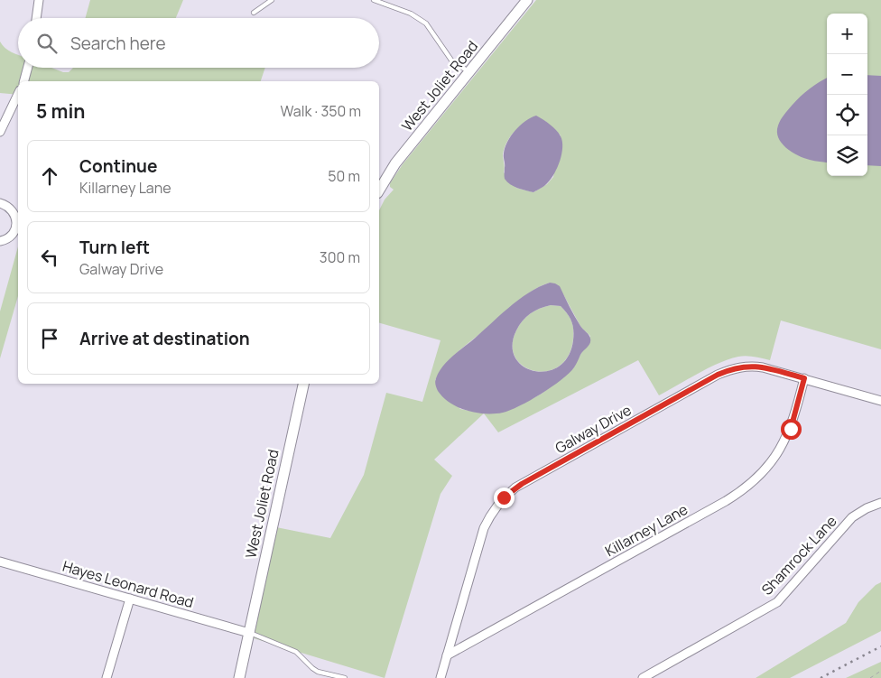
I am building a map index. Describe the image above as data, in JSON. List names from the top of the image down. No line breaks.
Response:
{"streets":{"main road":["West Joliet Road"],"street":["Galway Drive","Killarney Lane","Shamrock Lane","Hayes Leonard Road"]},"crossings":[["West Joliet Road","Hayes Leonard Road"],["Galway Drive","Killarney Lane"]],"page":{"map_buttons":["+","−"],"search":"Search here","heading":["5 min","Walk · 350 m"],"list":[["Continue","Killarney Lane","50 m"],["Turn left","Galway Drive","300 m"],"Arrive at destination"]}}
